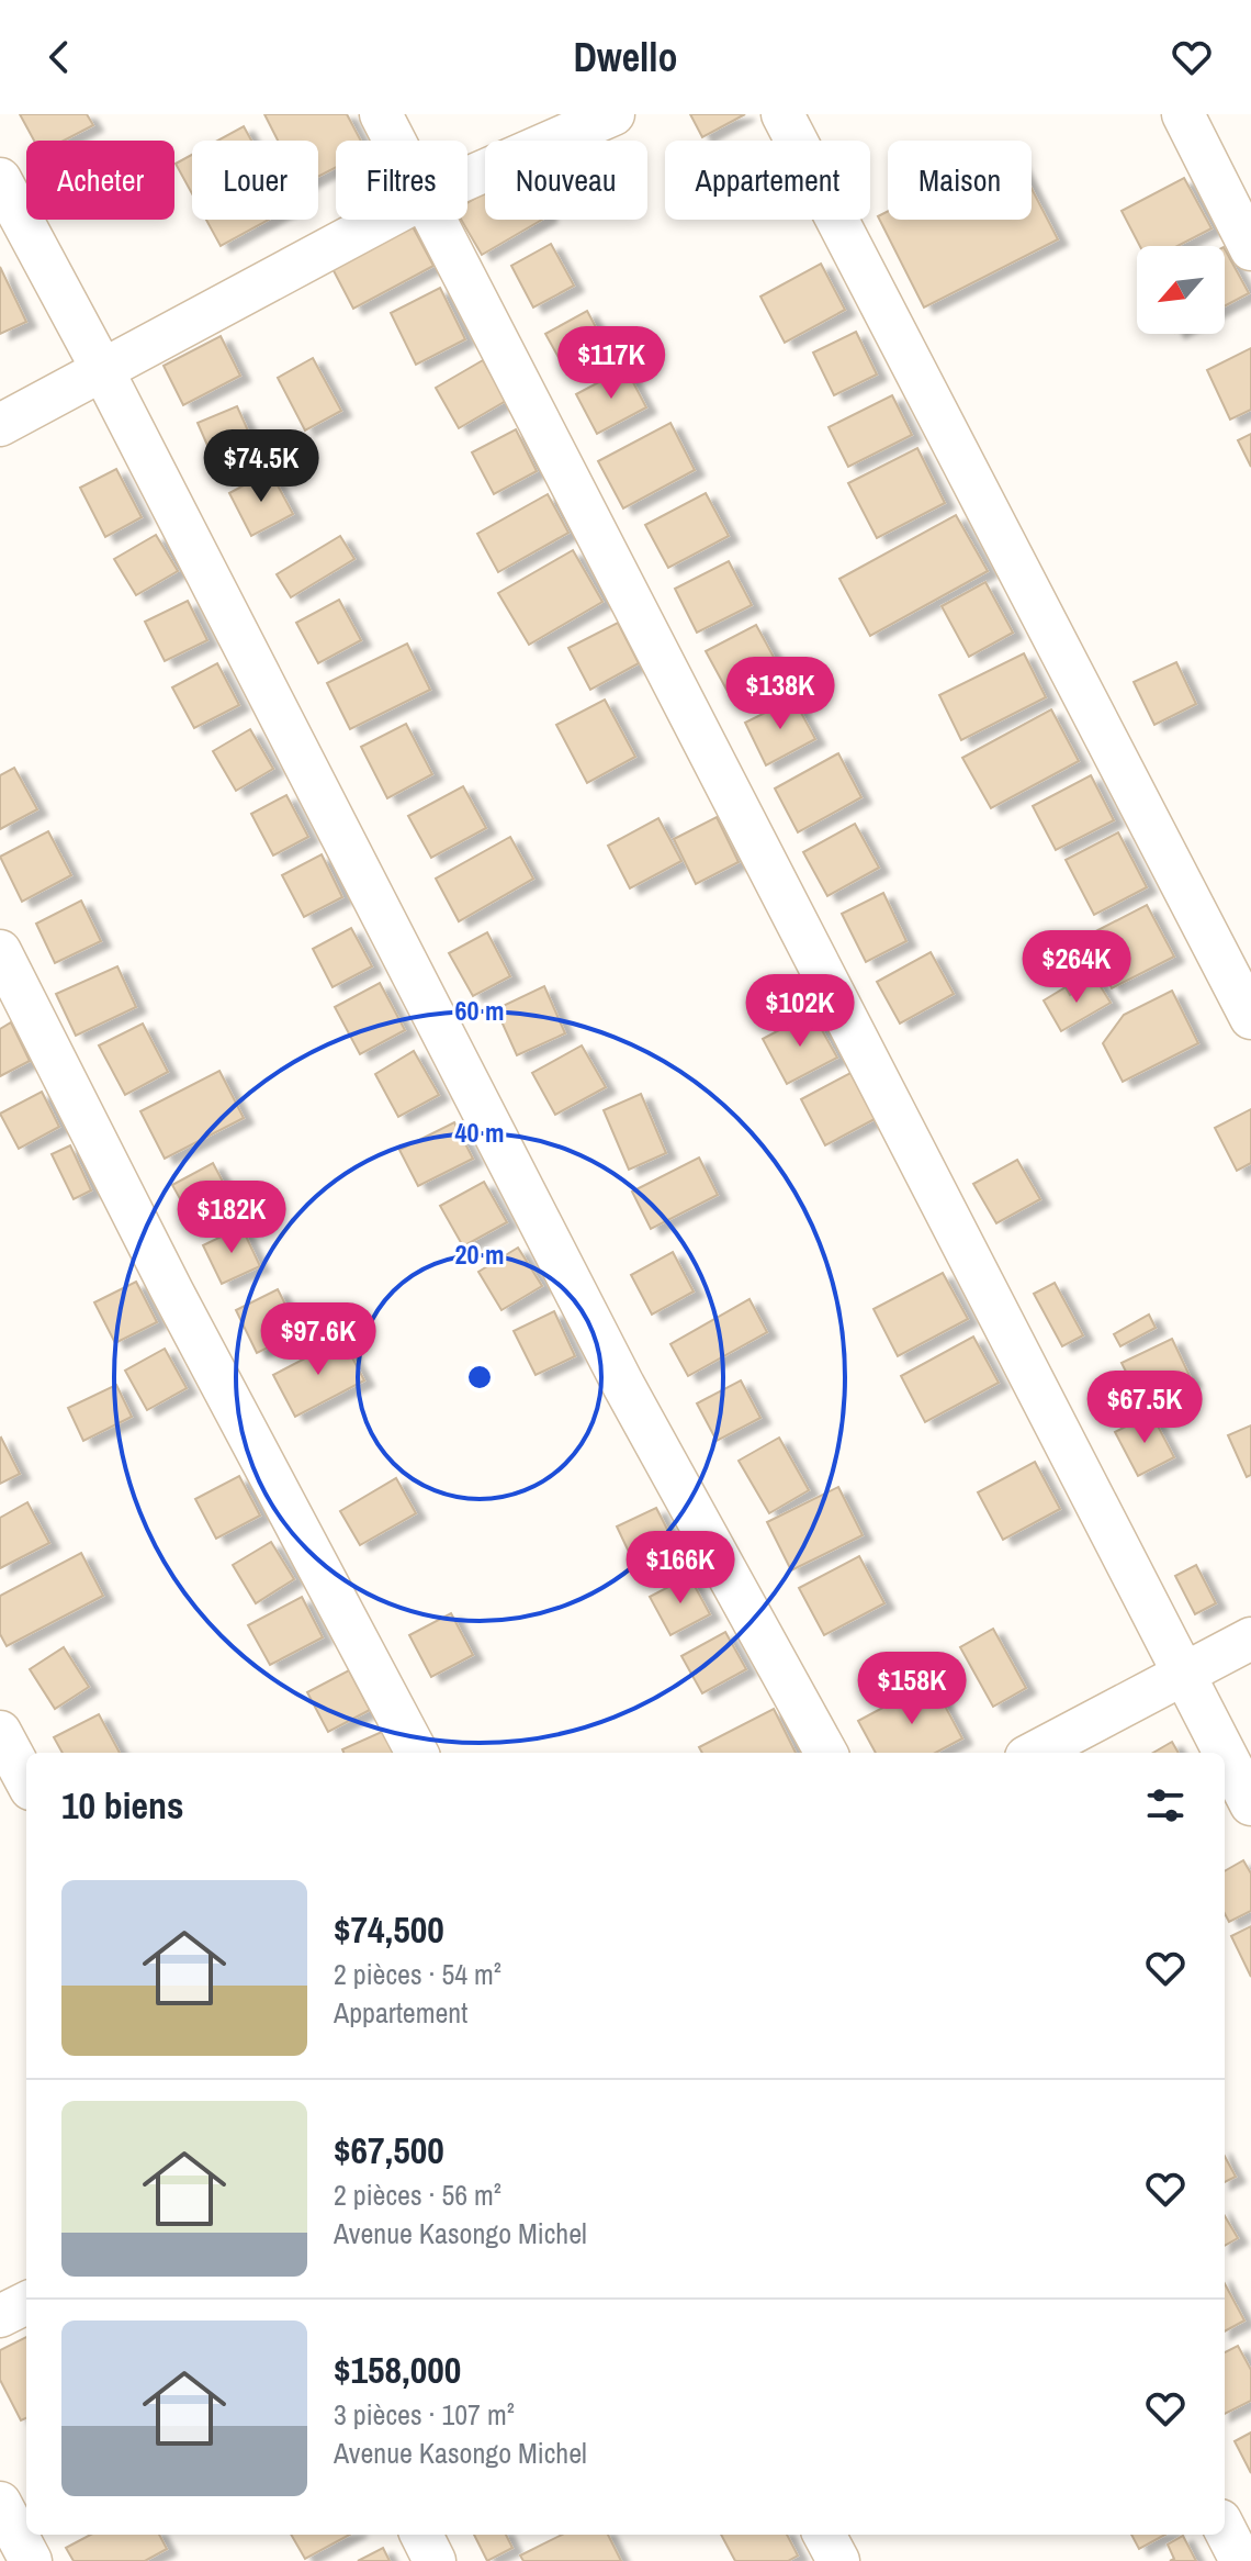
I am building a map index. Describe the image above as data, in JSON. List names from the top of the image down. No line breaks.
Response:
{"north":"bottom left","page":{"header":"Dwello","chip":["Acheter","Louer","Filtres","Nouveau","Appartement","Maison"],"price":["$117K","$74.5K","$138K","$264K","$102K","$182K","$97.6K","$67.5K","$166K","$158K"],"heading":"10 biens","list":[{"name":"$74,500","note":"2 pièces · 54 m² · Appartement"},{"name":"$67,500","note":"2 pièces · 56 m² · Avenue Kasongo Michel"},{"name":"$158,000","note":"3 pièces · 107 m² · Avenue Kasongo Michel"}]},"rings":["60 m","40 m","20 m"]}
